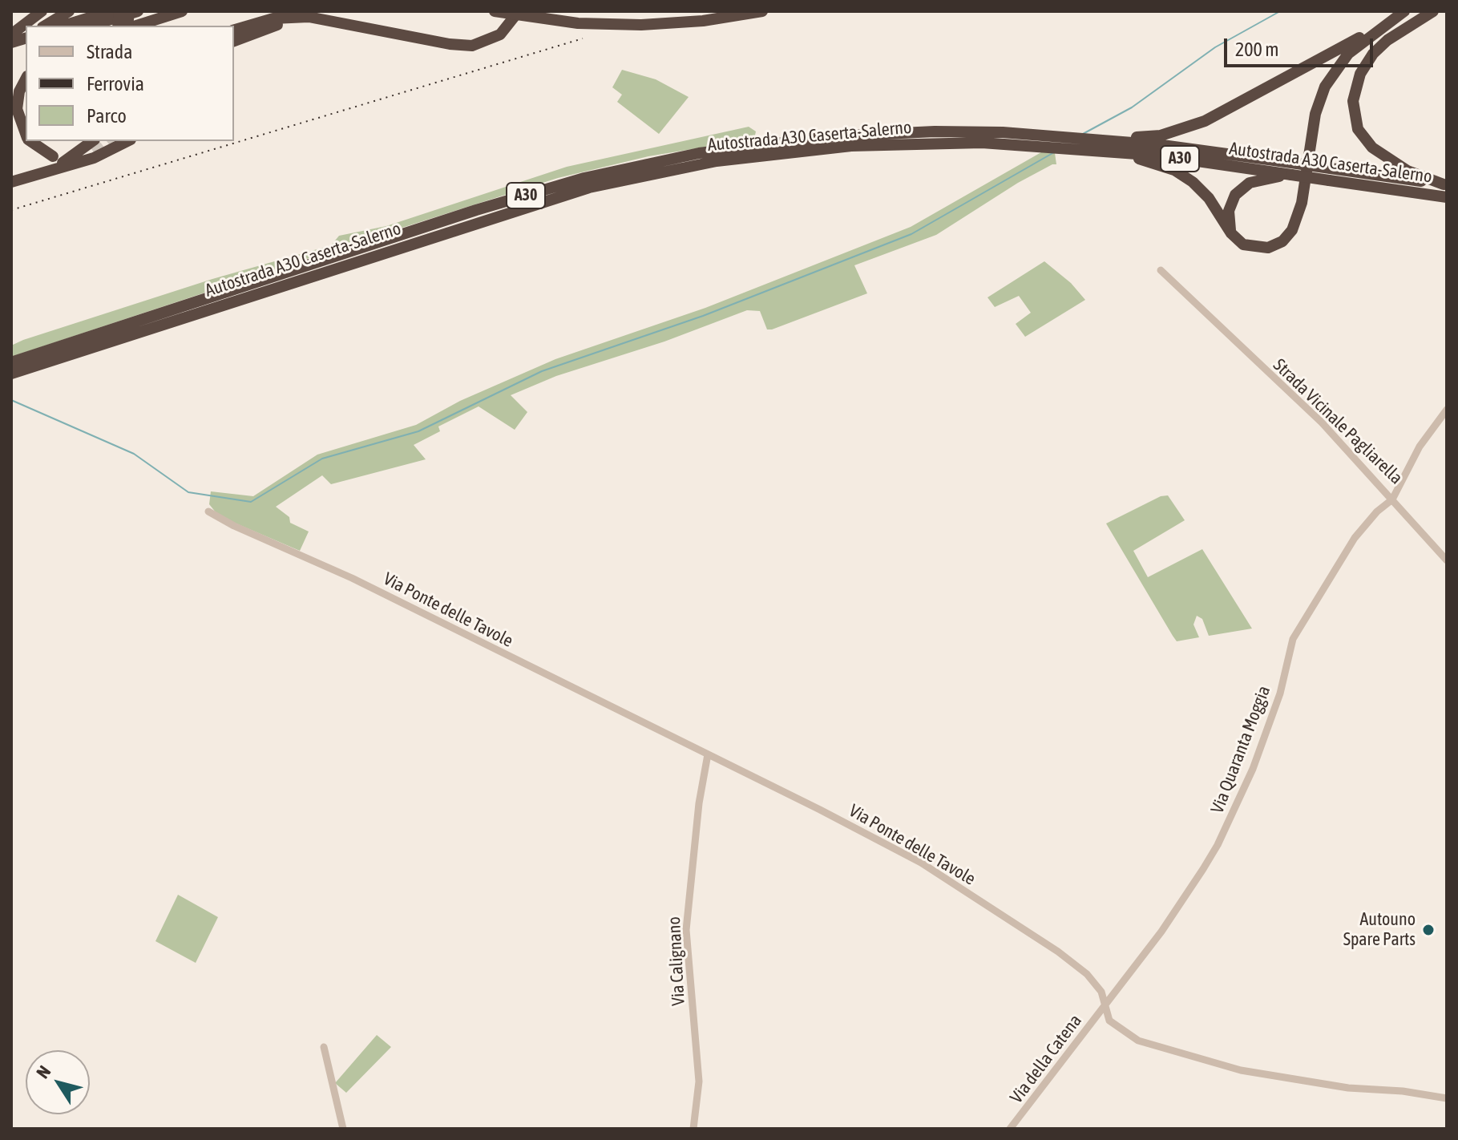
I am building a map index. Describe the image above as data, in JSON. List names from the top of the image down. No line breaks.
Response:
{"streets":{"highway":["Autostrada A30 Caserta-Salerno","A30"],"street":["Strada Vicinale Pagliarella","Via Ponte delle Tavole","Via Quaranta Moggia","Via Calignano","Via della Catena"]},"crossings":[["Strada Vicinale Pagliarella","Via Quaranta Moggia"],["Via Ponte delle Tavole","Via Quaranta Moggia"],["Via Ponte delle Tavole","Via Calignano"],["Via Ponte delle Tavole","Via della Catena"],["Via Quaranta Moggia","Via della Catena"]],"places":["Autouno Spare Parts"],"legend":["Strada","Ferrovia","Parco"],"scale_bar":"200 m","north":"top left"}
